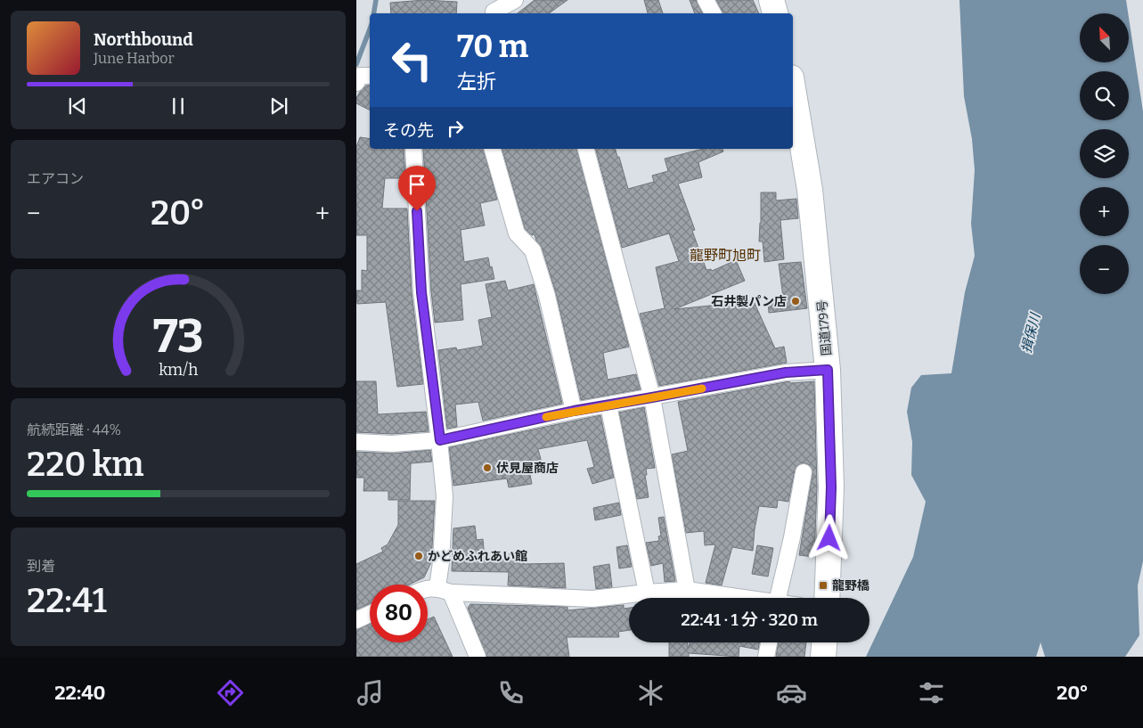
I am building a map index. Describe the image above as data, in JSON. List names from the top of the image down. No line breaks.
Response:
{"streets":{"highway":["国道179号"]},"districts":["龍野町旭町"],"water":["揖保川"],"places":{"other":["石井製パン店","伏見屋商店","かどめふれあい館"],"transit":["龍野橋"]},"north":"top left","page":{"map_buttons":["+","−"],"turn":["70 m","左折"],"song":["Northbound","June Harbor"],"then":"その先","tile":["エアコン",["航続距離 · 44%","220 km"],["到着","22:41"]],"heat":["−","20°","+"],"limit":"80","trip":"22:41 · 1 分 · 320 m","tabs":["22:40","20°"],"gauge":["73","km/h"]}}
